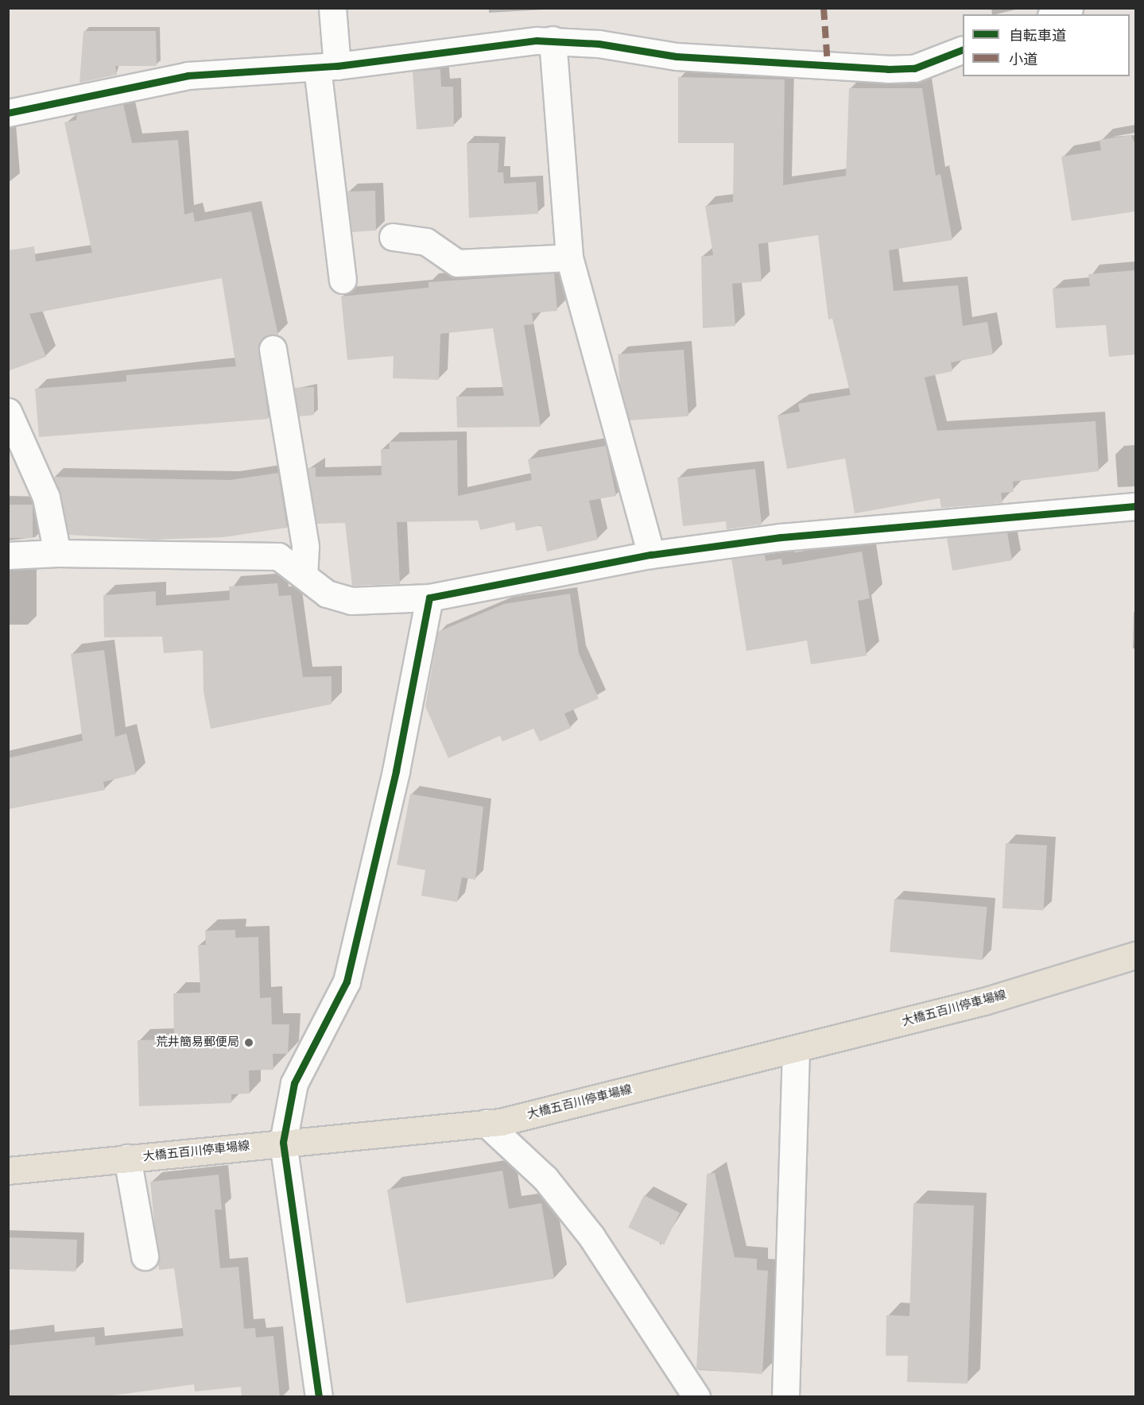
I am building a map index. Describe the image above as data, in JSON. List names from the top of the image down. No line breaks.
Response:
{"streets":{"main road":["大橋五百川停車場線"]},"places":["荒井簡易郵便局"],"legend":["自転車道","小道"]}
